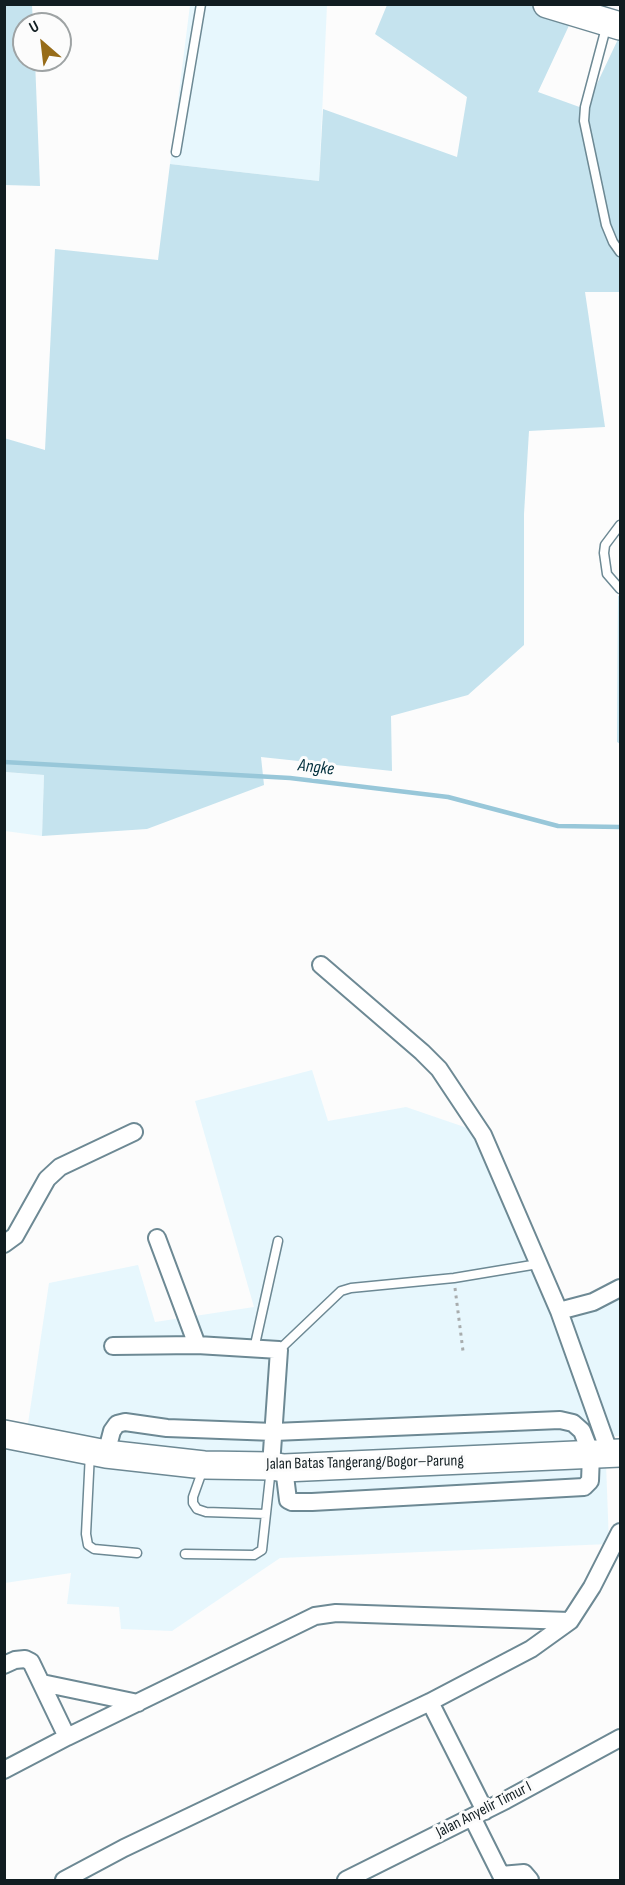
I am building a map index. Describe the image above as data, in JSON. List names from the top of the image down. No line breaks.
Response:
{"streets":{"main road":["Jalan Batas Tangerang/Bogor–Parung"],"street":["Jalan Anyelir Timur I"]},"water":["Angke"],"north":"top left"}
